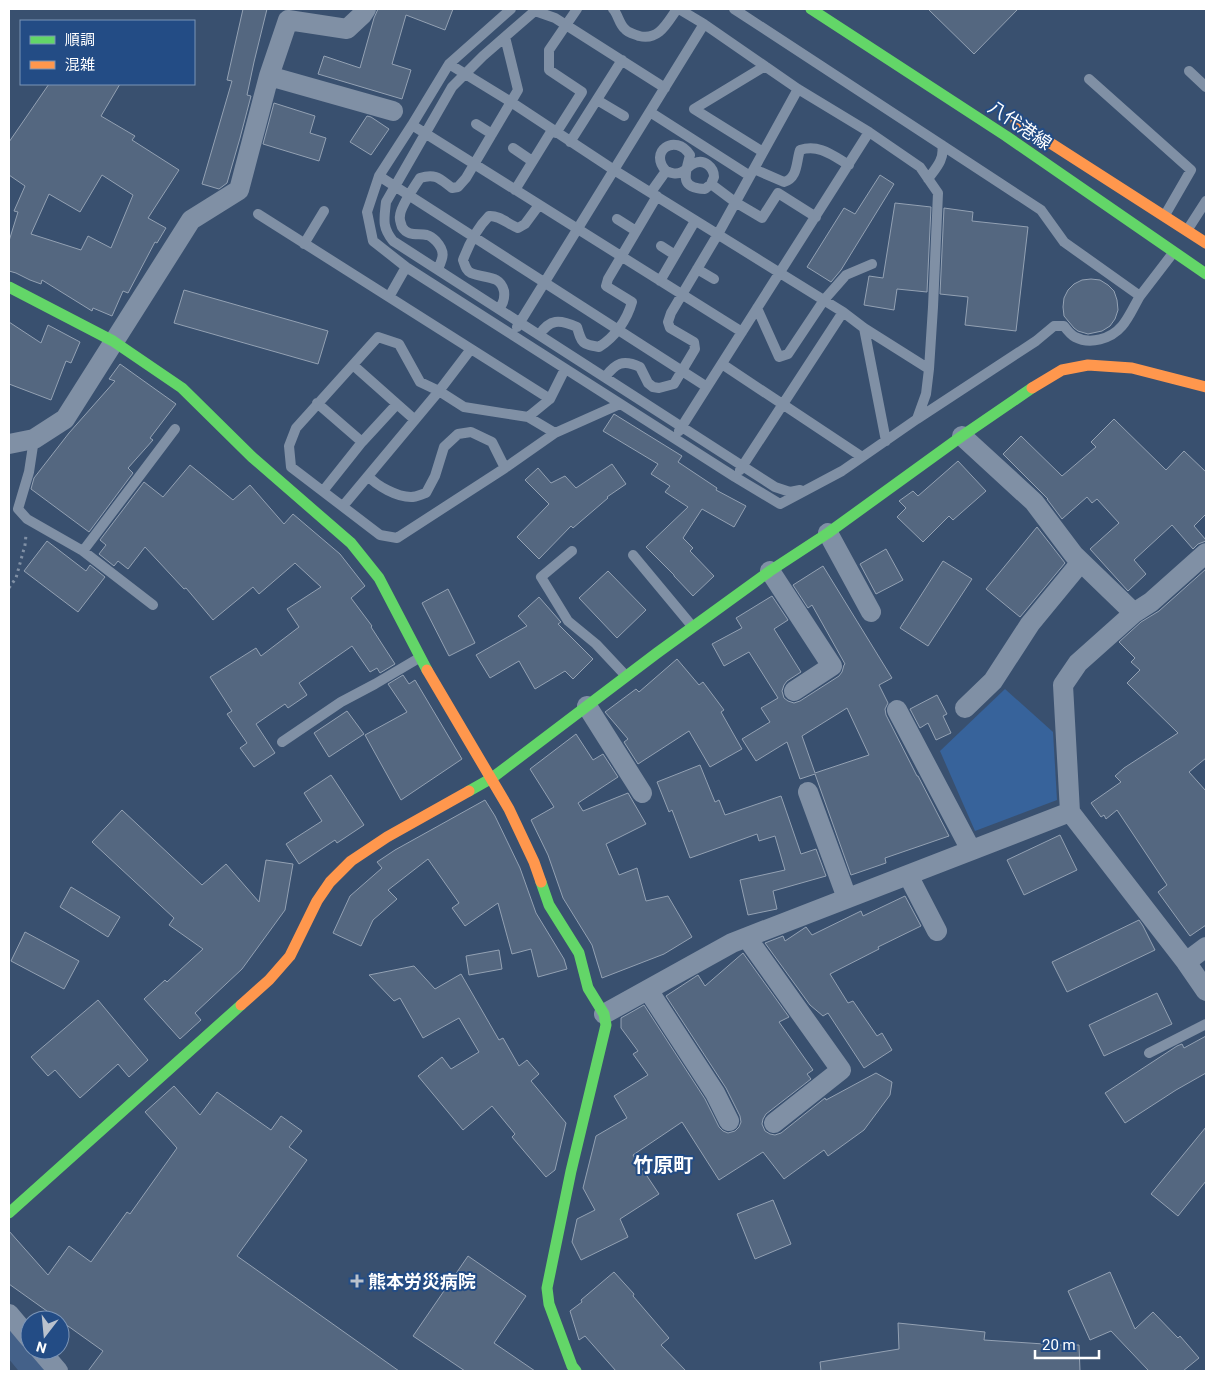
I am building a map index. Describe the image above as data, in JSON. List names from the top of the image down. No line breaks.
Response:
{"streets":{"street":["八代港線"]},"districts":["竹原町"],"places":{"health":["熊本労災病院"]},"legend":["順調","混雑"],"scale_bar":"20 m","north":"bottom"}
